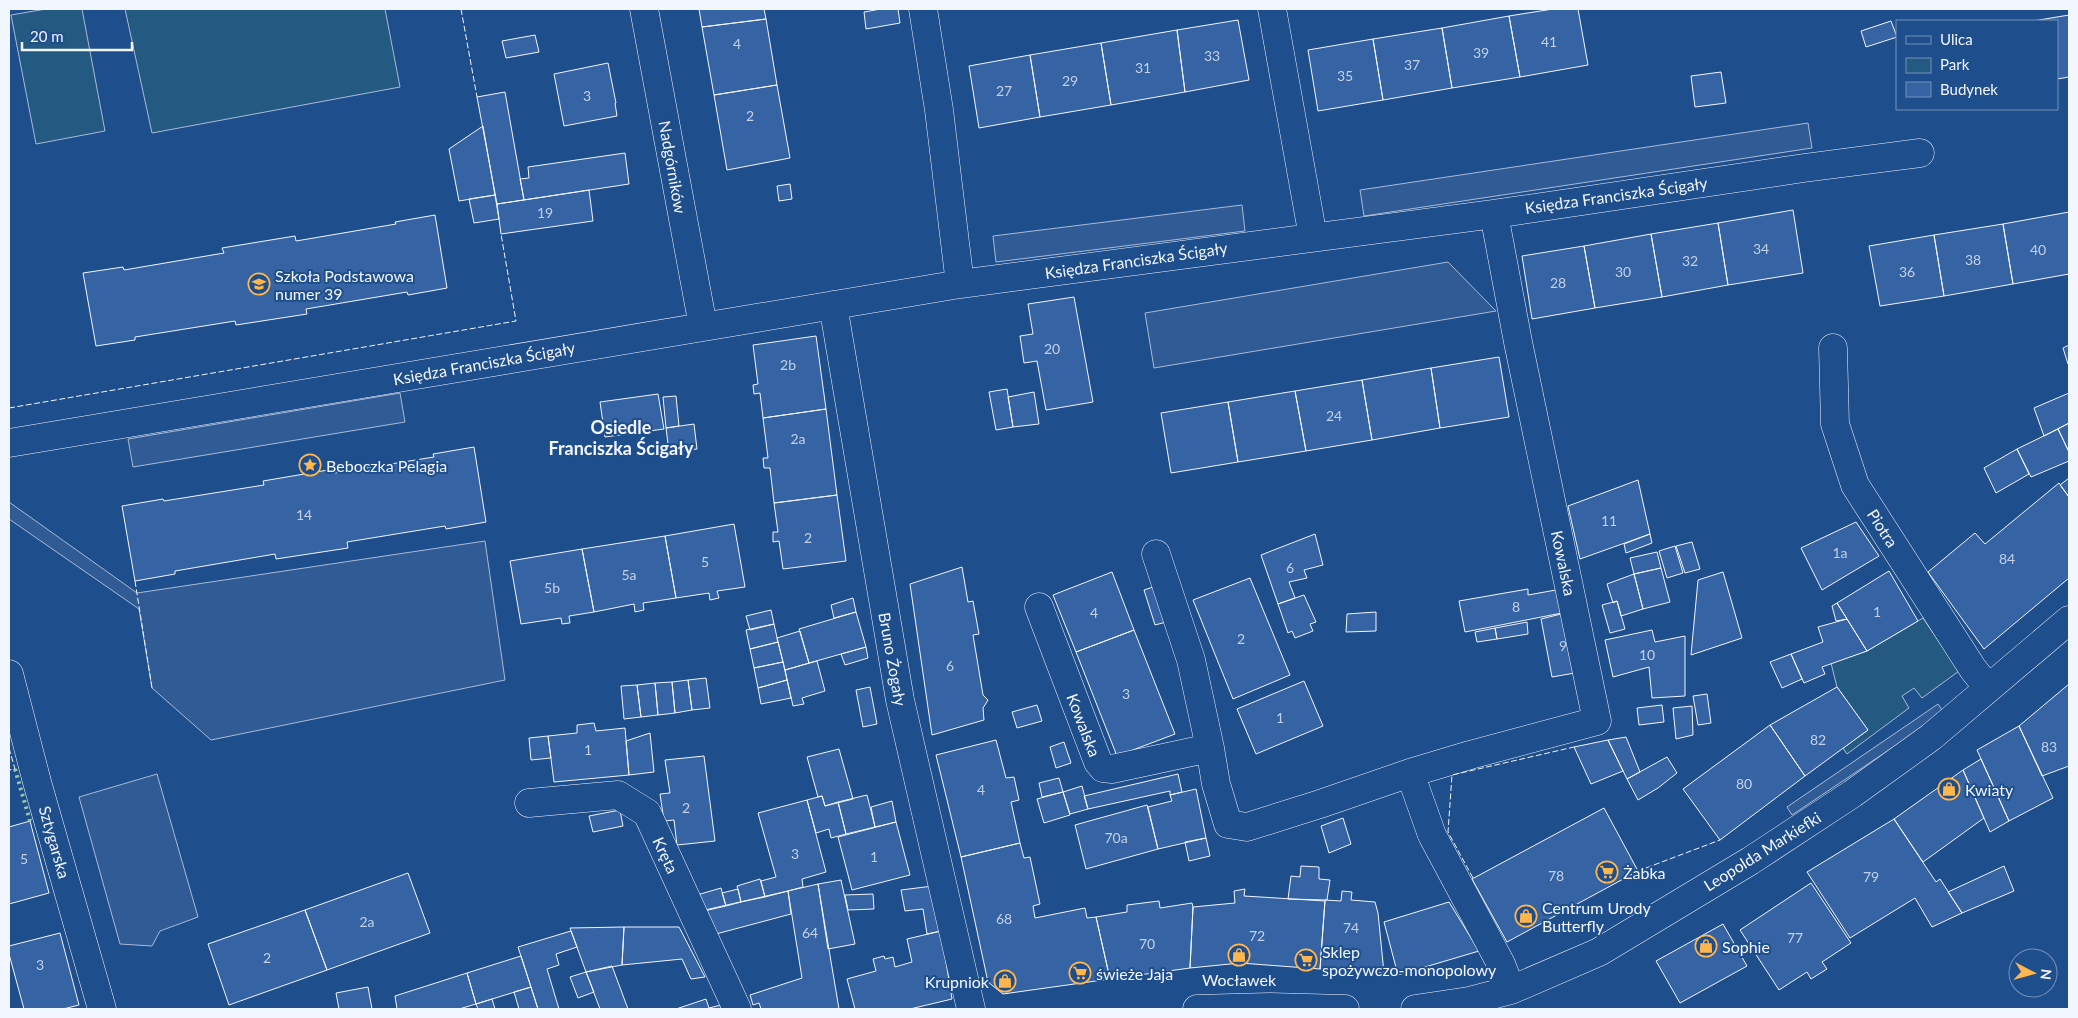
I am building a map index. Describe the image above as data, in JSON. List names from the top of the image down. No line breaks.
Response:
{"streets":{"street":["Nadgórników","Księdza Franciszka Ścigały","Piotra","Kowalska","Bruno Żogały","Sztygarska","Leopolda Markiefki","Kręta"]},"crossings":[["Nadgórników","Księdza Franciszka Ścigały"],["Księdza Franciszka Ścigały","Kowalska"],["Księdza Franciszka Ścigały","Bruno Żogały"],["Piotra","Leopolda Markiefki"]],"districts":["Osiedle Franciszka Ścigały"],"places":{"school or university":["Szkoła Podstawowa numer 39"],"place":["Beboczka Pelagia"],"shop":["Kwiaty","Centrum Urody Butterfly","Sophie","Wocławek","Krupniok"],"supermarket":["Żabka","Sklep spożywczo-monopolowy","świeże Jaja"]},"house_numbers":["41","4","39","33","37","31","35","29","27","3","2","19","34","40","38","32","30","36","28","20","2b","24","2a","14","11","2","1a","84","5","6","5a","5b","8","1","4","2","9","10","6","3","1","82","83","1","80","4","2","70a","3","1","5","78","79","68","2a","74","64","72","77","70","2","3"],"legend":["Ulica","Park","Budynek"],"scale_bar":"20 m","north":"right"}
